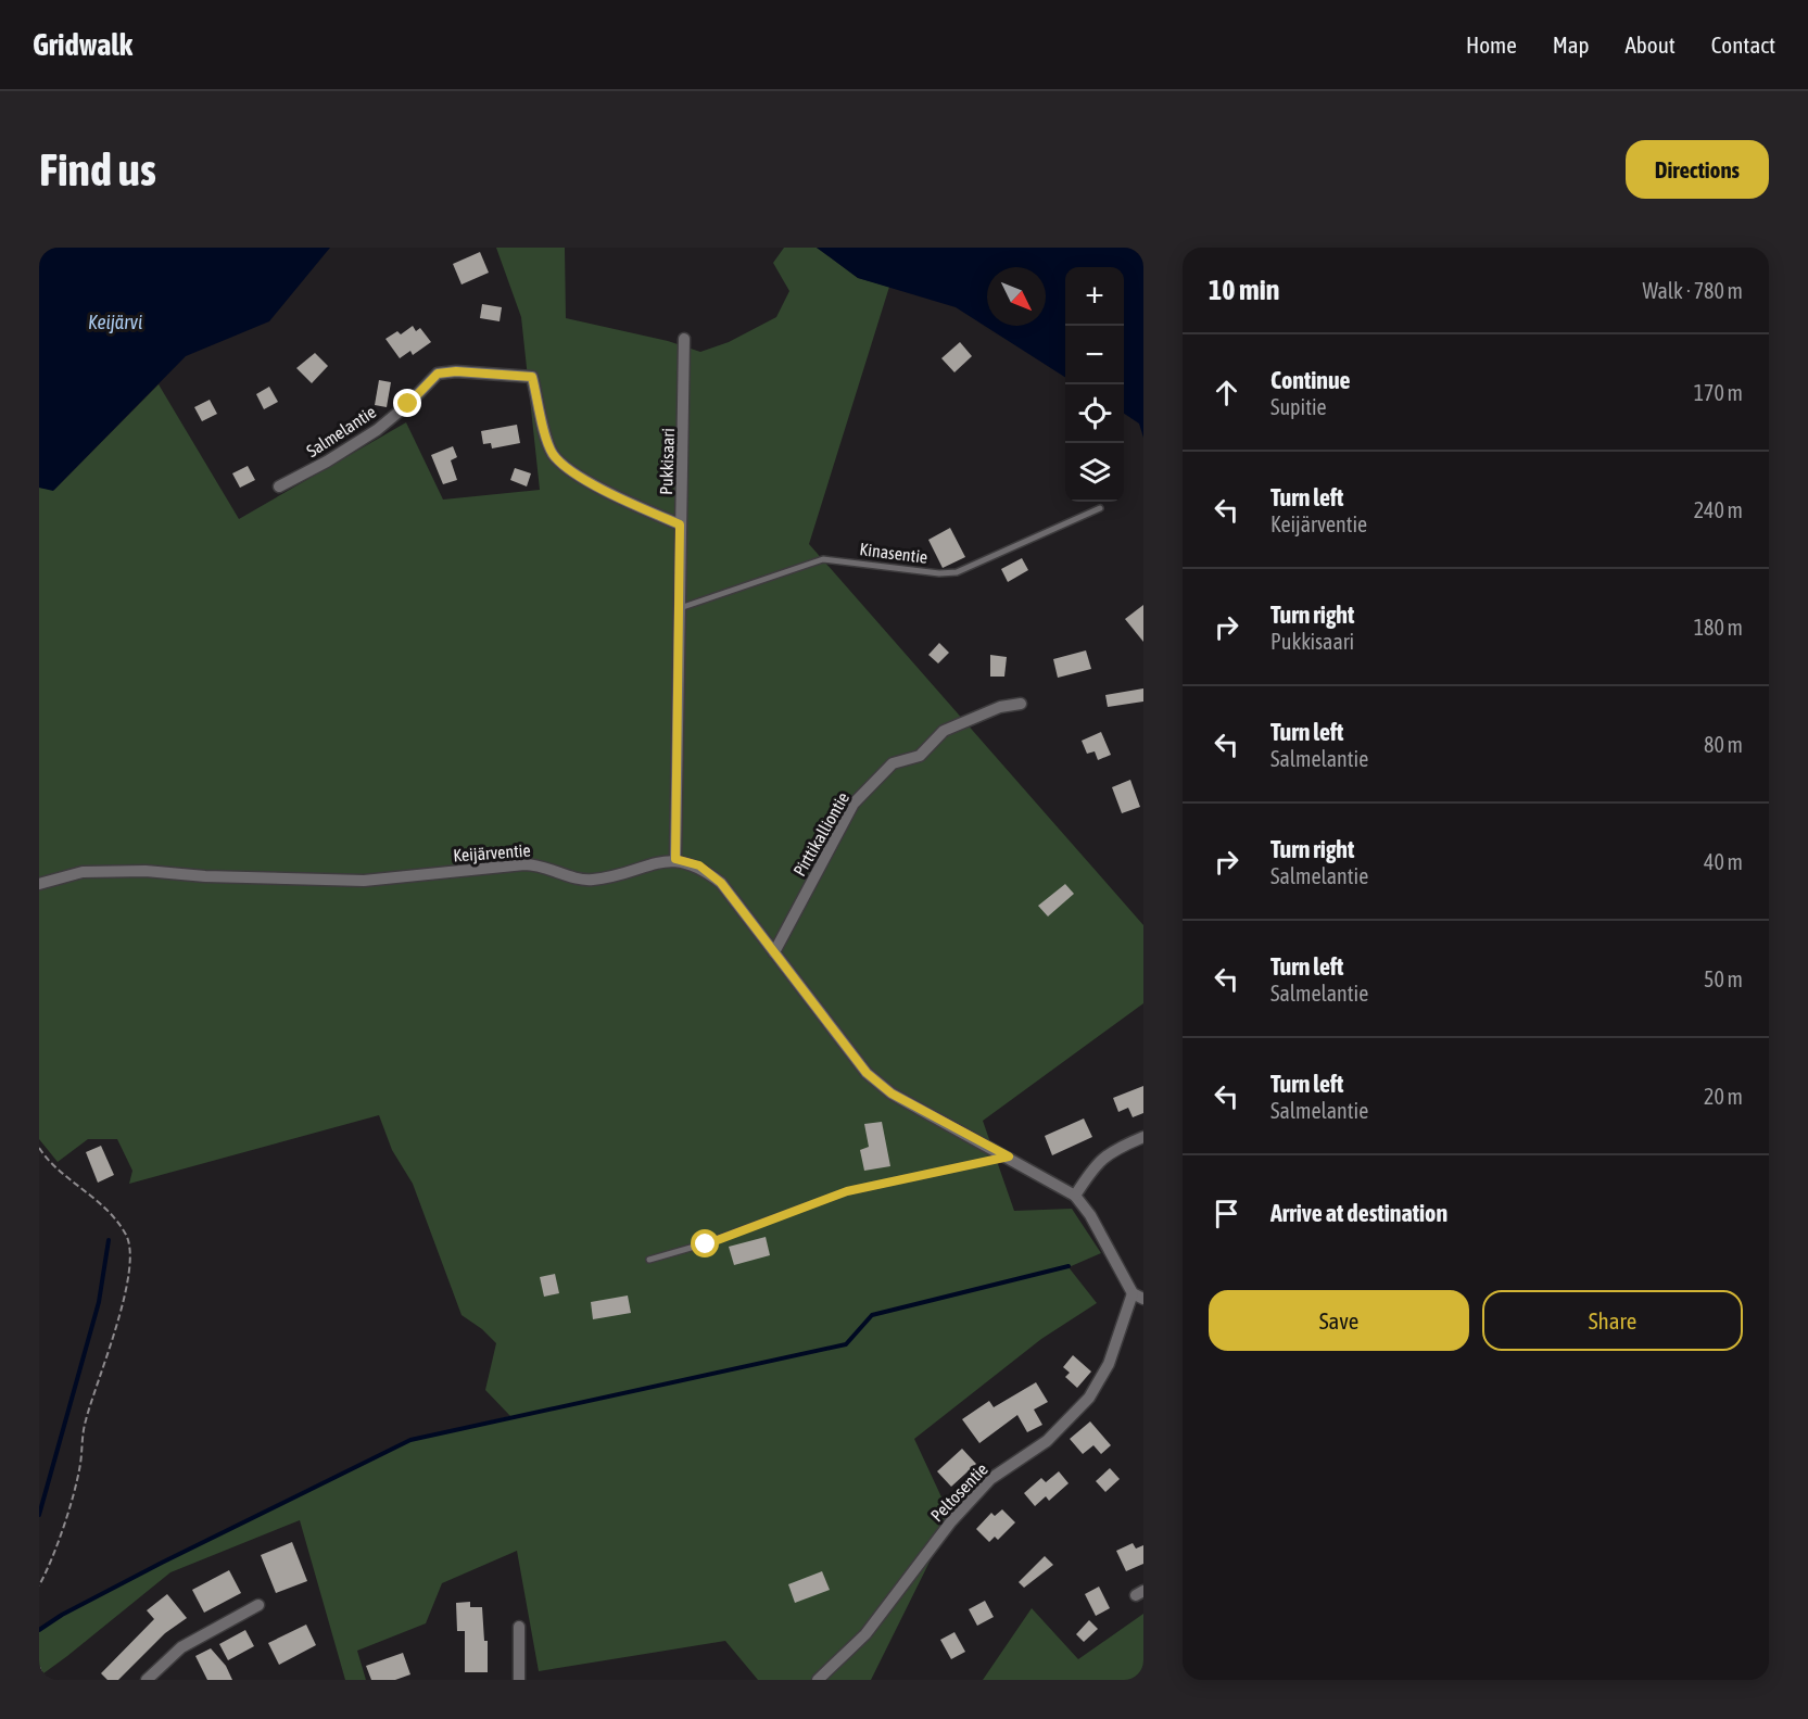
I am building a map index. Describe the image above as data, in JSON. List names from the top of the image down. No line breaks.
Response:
{"streets":{"street":["Salmelantie","Pukkisaari","Pirttikalliontie","Keijärventie","Peltosentie"],"lane":["Kinasentie"]},"crossings":[["Salmelantie","Pukkisaari"],["Pukkisaari","Kinasentie"],["Pukkisaari","Keijärventie"]],"water":["Keijärvi"],"north":"bottom right","page":{"header":"Gridwalk","nav":["Home","Map","About","Contact"],"buttons":["Directions",["Save","Share"]],"title":"Find us","heading":["10 min","Walk · 780 m"],"map_buttons":["+","−"],"list":[["Continue","Supitie","170 m"],["Turn left","Keijärventie","240 m"],["Turn right","Pukkisaari","180 m"],["Turn left","Salmelantie","80 m"],["Turn right","Salmelantie","40 m"],["Turn left","Salmelantie","50 m"],["Turn left","Salmelantie","20 m"],"Arrive at destination"]}}
